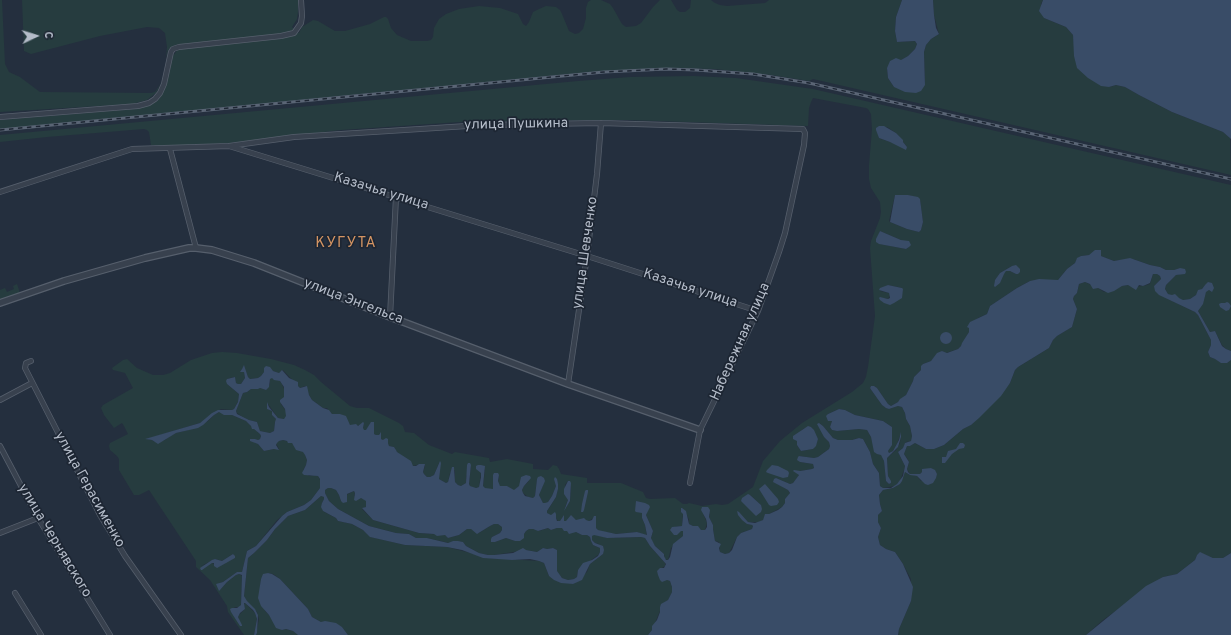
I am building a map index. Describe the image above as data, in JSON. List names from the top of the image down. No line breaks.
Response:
{"streets":{"street":["улица Пушкина","Казачья улица","улица Шевченко","улица Энгельса","Набережная улица","улица Герасименко","улица Чернявского"]},"crossings":[["улица Пушкина","Казачья улица"],["улица Пушкина","улица Шевченко"],["улица Пушкина","Набережная улица"],["Казачья улица","улица Шевченко"],["Казачья улица","Набережная улица"],["улица Шевченко","улица Энгельса"],["улица Энгельса","Набережная улица"]],"districts":["КУГУТА"],"north":"right"}
